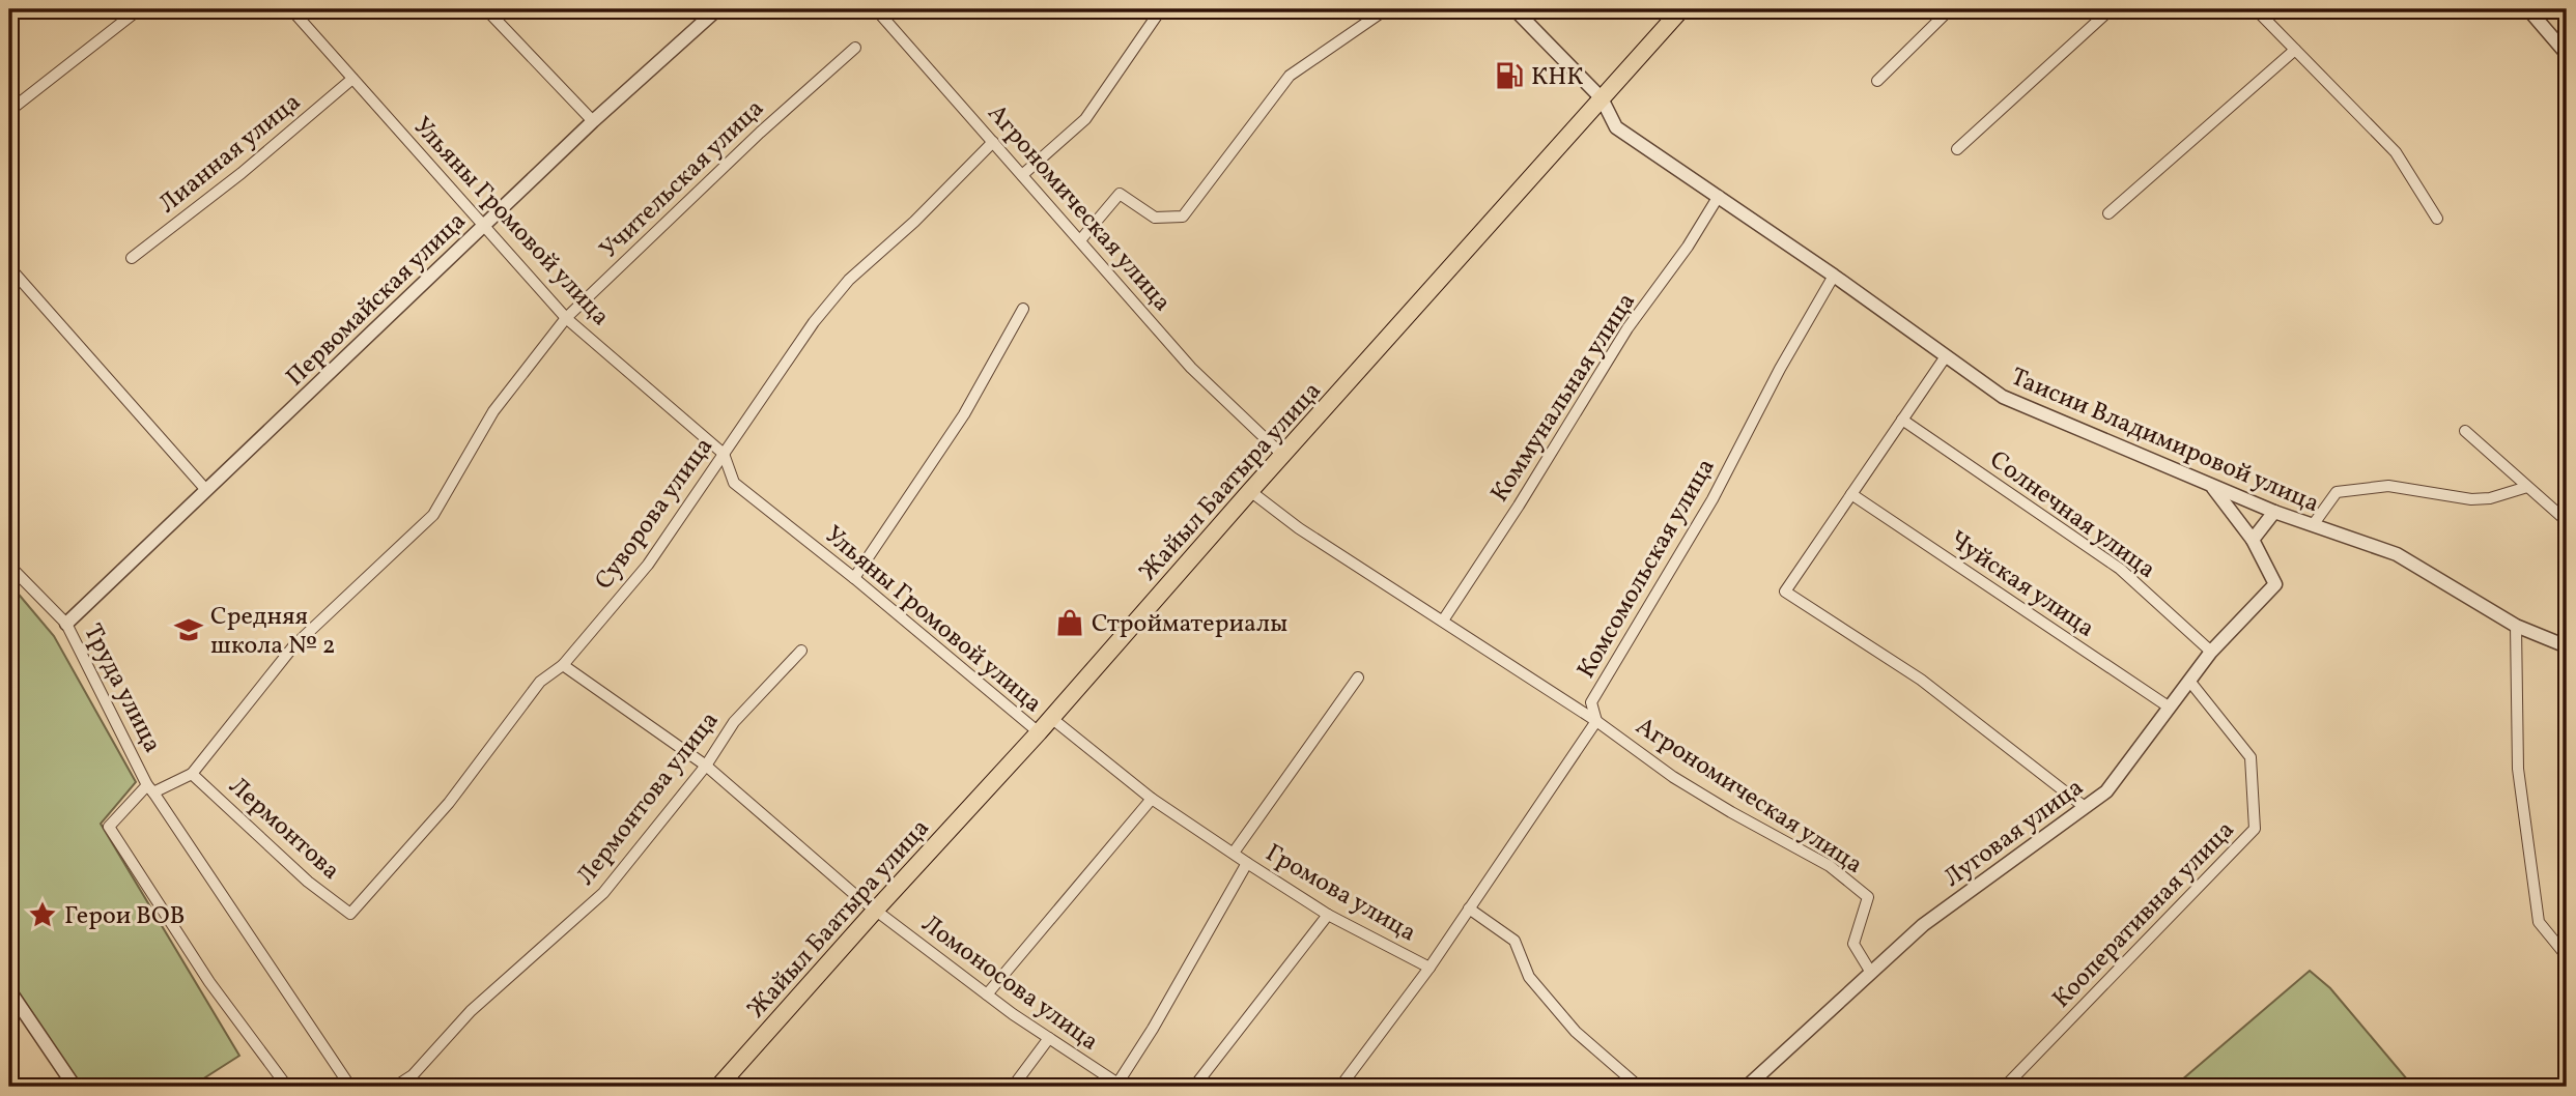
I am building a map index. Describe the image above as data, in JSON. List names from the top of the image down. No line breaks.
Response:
{"streets":{"highway":["Жайыл Баатыра улица"],"street":["Лианная улица","Учительская улица","Агрономическая улица","Ульяны Громовой улица","Первомайская улица","Коммунальная улица","Таисии Владимировой улица","Суворова улица","Солнечная улица","Комсомольская улица","Чуйская улица","Труда улица","Лермонтова улица","Лермонтова","Луговая улица","Громова улица","Кооперативная улица","Ломоносова улица"]},"crossings":[["Лианная улица","Ульяны Громовой улица"],["Учительская улица","Ульяны Громовой улица"],["Учительская улица","Труда улица"],["Учительская улица","Лермонтова"],["Агрономическая улица","Коммунальная улица"],["Агрономическая улица","Жайыл Баатыра улица"],["Агрономическая улица","Суворова улица"],["Агрономическая улица","Комсомольская улица"],["Агрономическая улица","Луговая улица"],["Ульяны Громовой улица","Первомайская улица"],["Ульяны Громовой улица","Жайыл Баатыра улица"],["Ульяны Громовой улица","Суворова улица"],["Первомайская улица","Труда улица"],["Коммунальная улица","Таисии Владимировой улица"],["Таисии Владимировой улица","Жайыл Баатыра улица"],["Таисии Владимировой улица","Комсомольская улица"],["Жайыл Баатыра улица","Громова улица"],["Жайыл Баатыра улица","Ломоносова улица"],["Суворова улица","Лермонтова"],["Суворова улица","Ломоносова улица"],["Солнечная улица","Луговая улица"],["Комсомольская улица","Громова улица"],["Чуйская улица","Луговая улица"],["Лермонтова улица","Ломоносова улица"],["Луговая улица","Кооперативная улица"]],"places":{"fuel station":["КНК"],"shop":["Стройматериалы"],"school or university":["Средняя школа № 2"],"place":["Герои ВОВ"]}}
